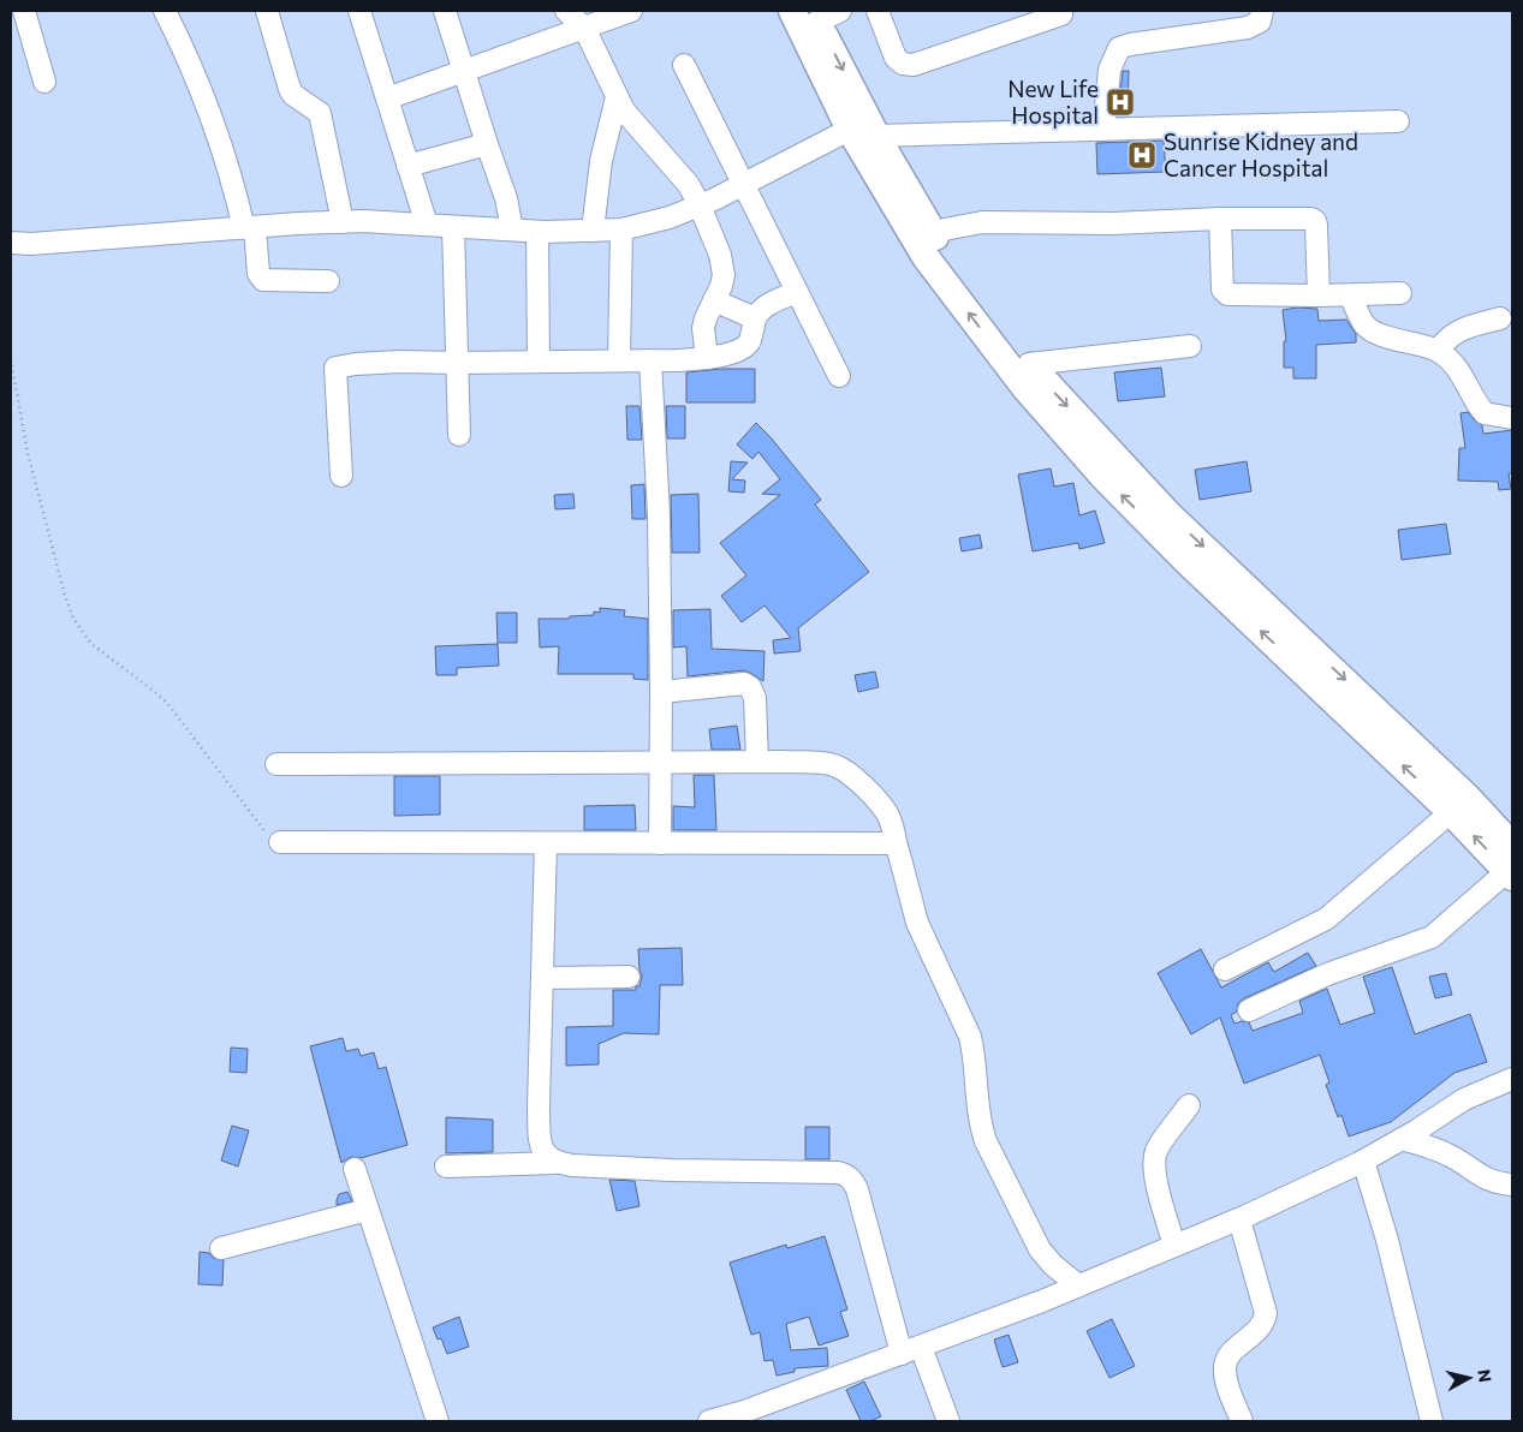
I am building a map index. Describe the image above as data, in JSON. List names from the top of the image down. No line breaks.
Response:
{"places":{"hospital":["New Life Hospital","Sunrise Kidney and Cancer Hospital"]},"north":"right"}
